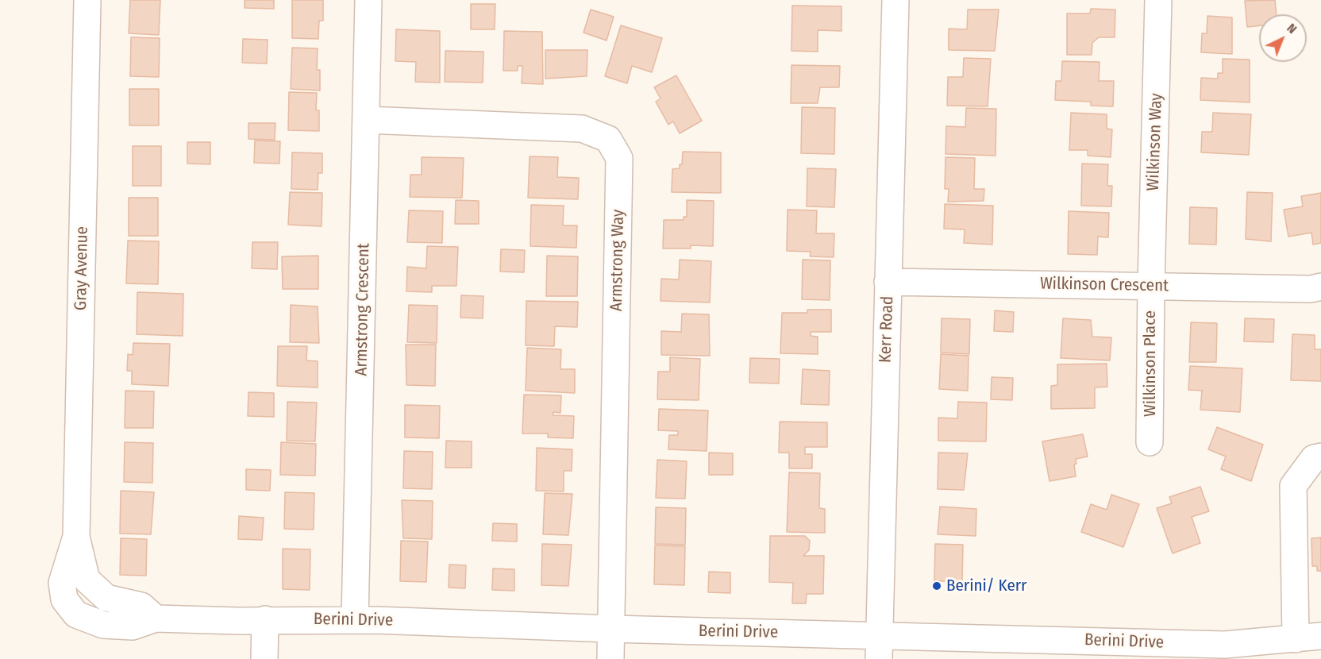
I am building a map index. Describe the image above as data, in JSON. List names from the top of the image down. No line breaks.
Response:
{"streets":{"street":["Wilkinson Way","Armstrong Way","Gray Avenue","Wilkinson Crescent","Armstrong Crescent","Kerr Road","Wilkinson Place","Berini Drive"]},"crossings":[["Wilkinson Way","Wilkinson Crescent"],["Wilkinson Way","Wilkinson Place"],["Armstrong Way","Armstrong Crescent"],["Armstrong Way","Berini Drive"],["Gray Avenue","Berini Drive"],["Wilkinson Crescent","Kerr Road"],["Wilkinson Crescent","Wilkinson Place"],["Armstrong Crescent","Berini Drive"],["Kerr Road","Berini Drive"]],"places":["Berini/ Kerr"],"north":"top right"}
